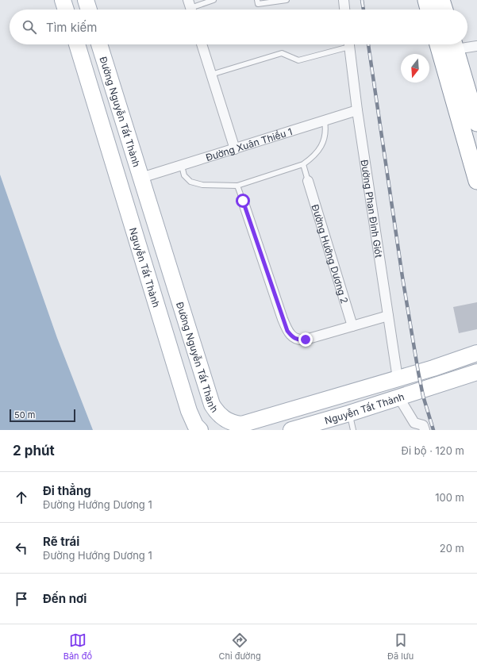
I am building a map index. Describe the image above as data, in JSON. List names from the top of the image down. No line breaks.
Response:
{"streets":{"main road":["Đường Nguyễn Tất Thành","Nguyễn Tất Thành"],"street":["Đường Xuân Thiều 1","Đường Phan Đình Giót","Đường Hướng Dương 2"]},"crossings":[["Đường Nguyễn Tất Thành","Đường Xuân Thiều 1"],["Đường Nguyễn Tất Thành","Đường Phan Đình Giót"],["Đường Xuân Thiều 1","Đường Phan Đình Giót"]],"scale_bar":"50 m","north":"bottom","page":{"search":"Tìm kiếm","scale":"50 m","heading":["2 phút","Đi bộ · 120 m"],"list":[["Đi thẳng","Đường Hướng Dương 1","100 m"],["Rẽ trái","Đường Hướng Dương 1","20 m"],"Đến nơi"],"nav":["Bản đồ","Chỉ đường","Đã lưu"]}}
